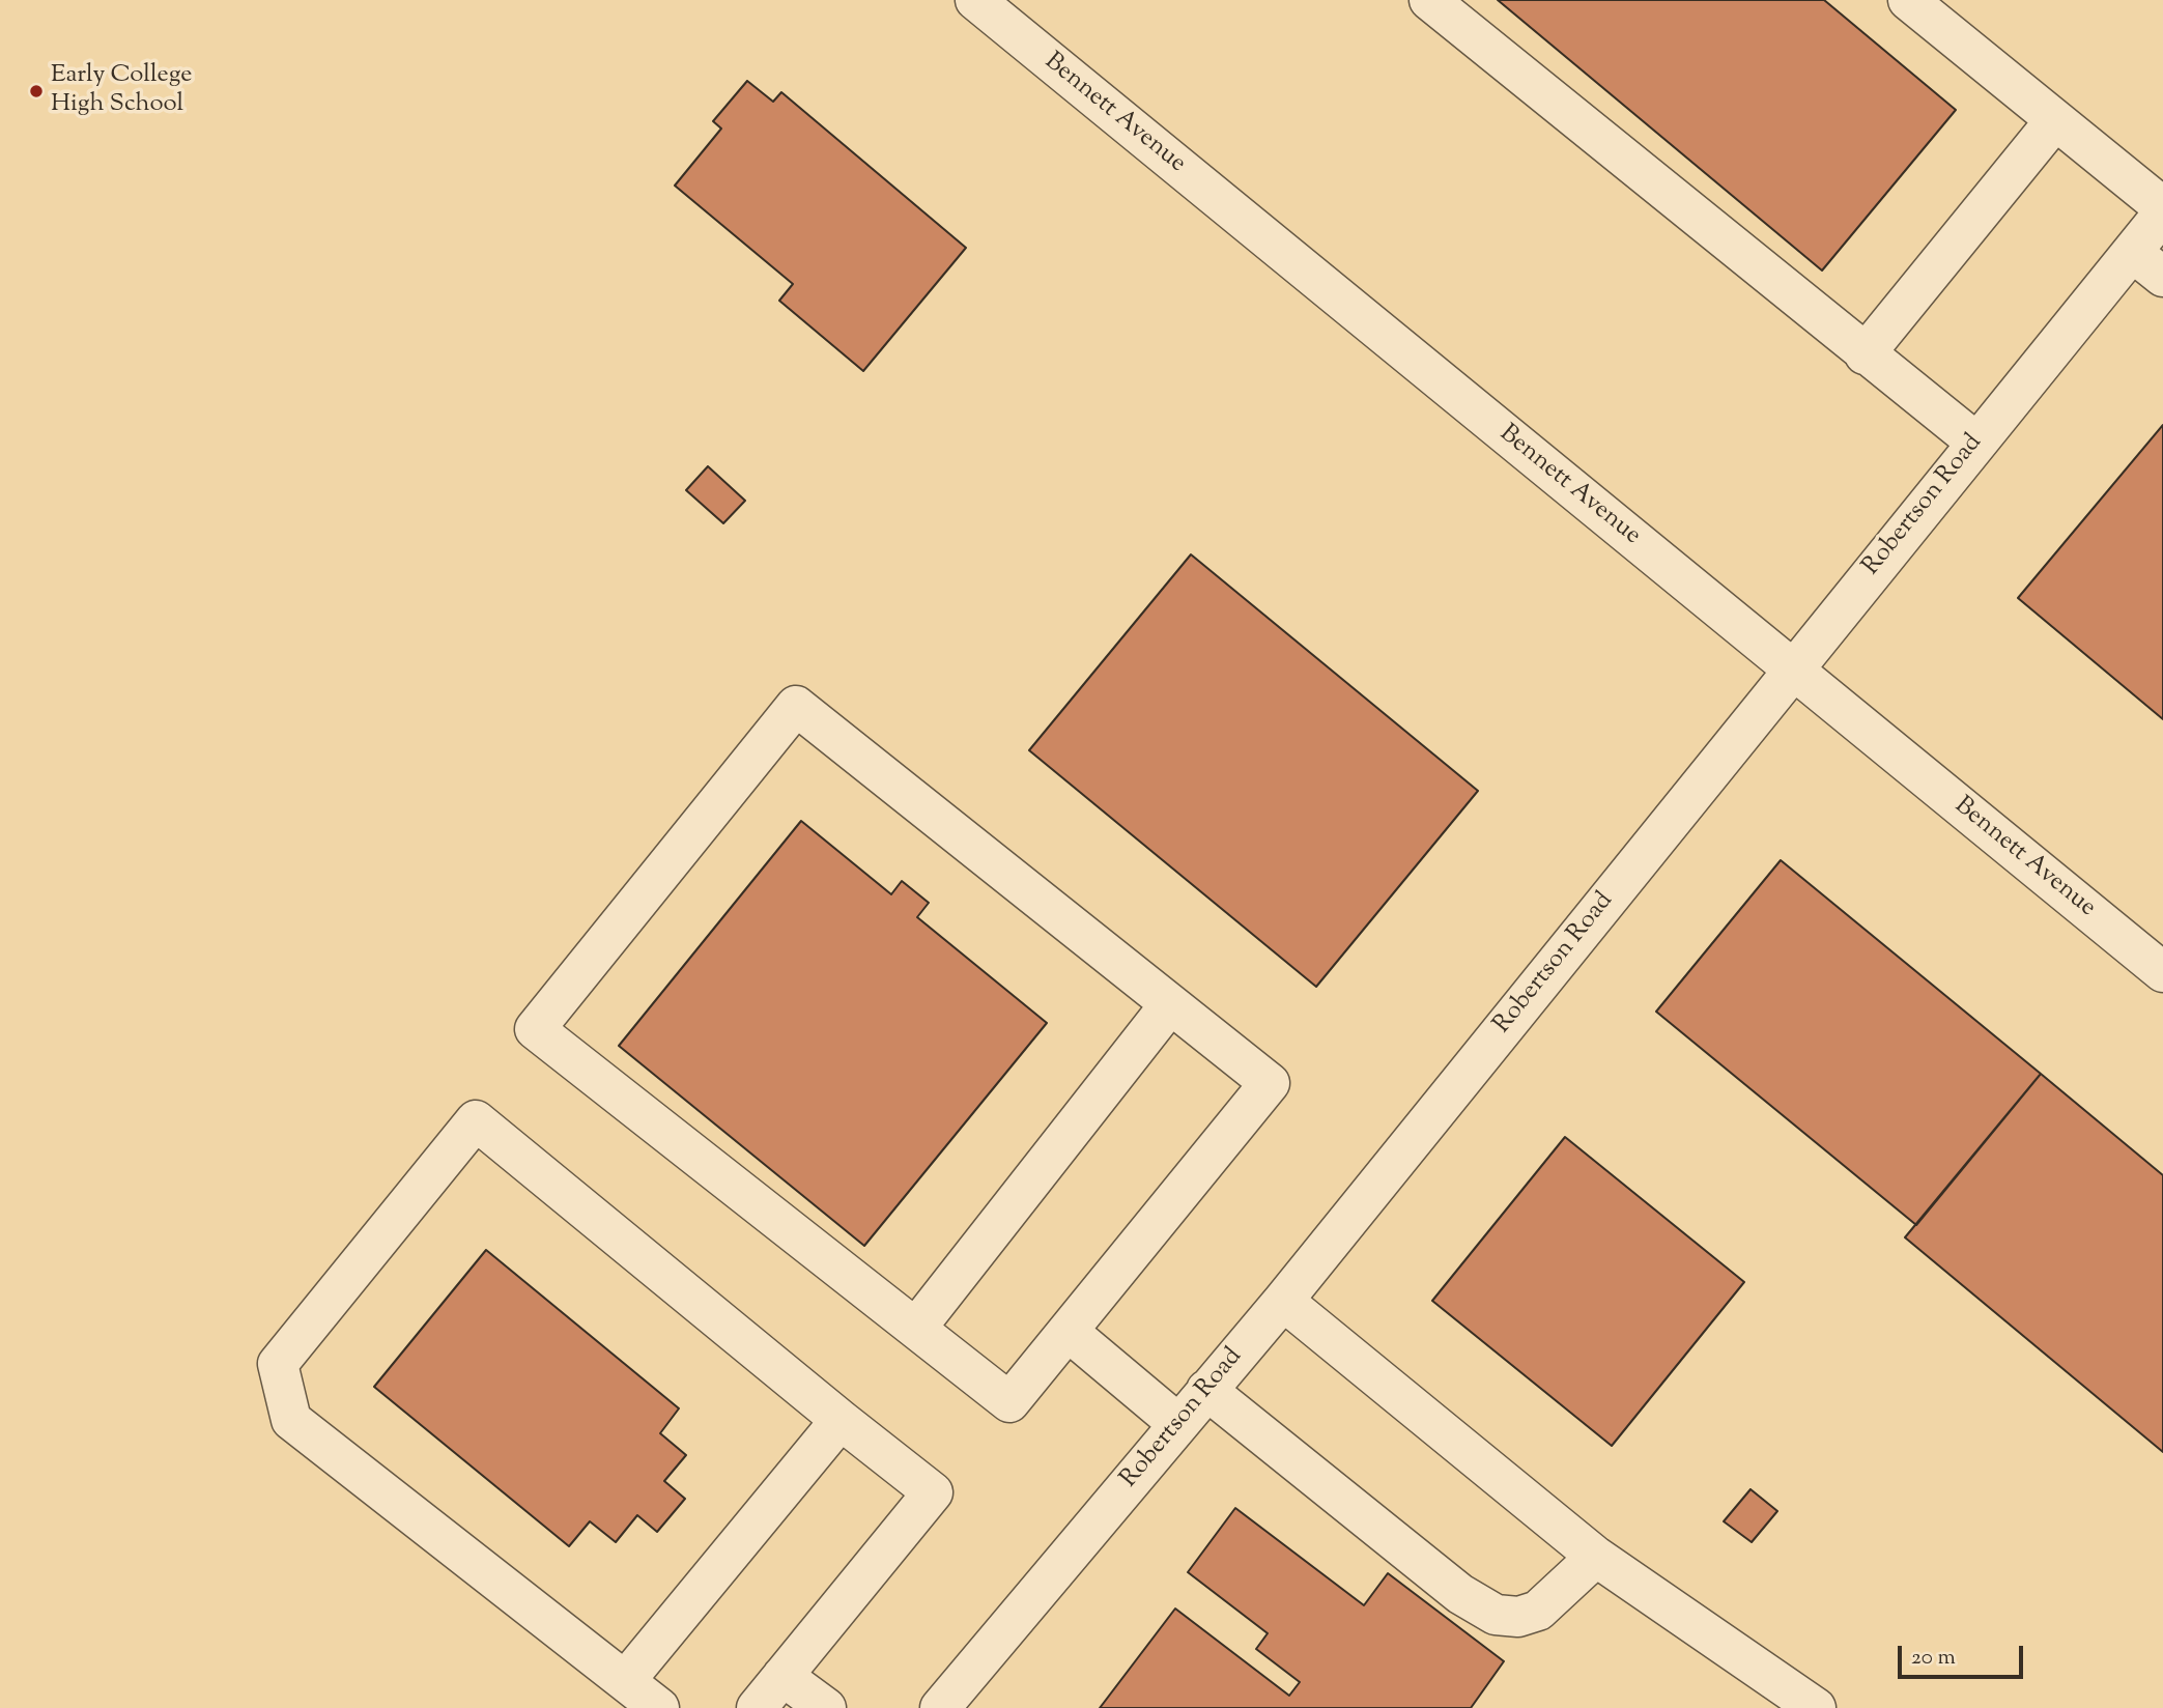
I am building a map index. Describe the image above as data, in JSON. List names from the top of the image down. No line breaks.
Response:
{"streets":{"street":["Bennett Avenue","Robertson Road"]},"crossings":[["Bennett Avenue","Robertson Road"]],"places":["Early College High School"],"scale_bar":"20 m"}
